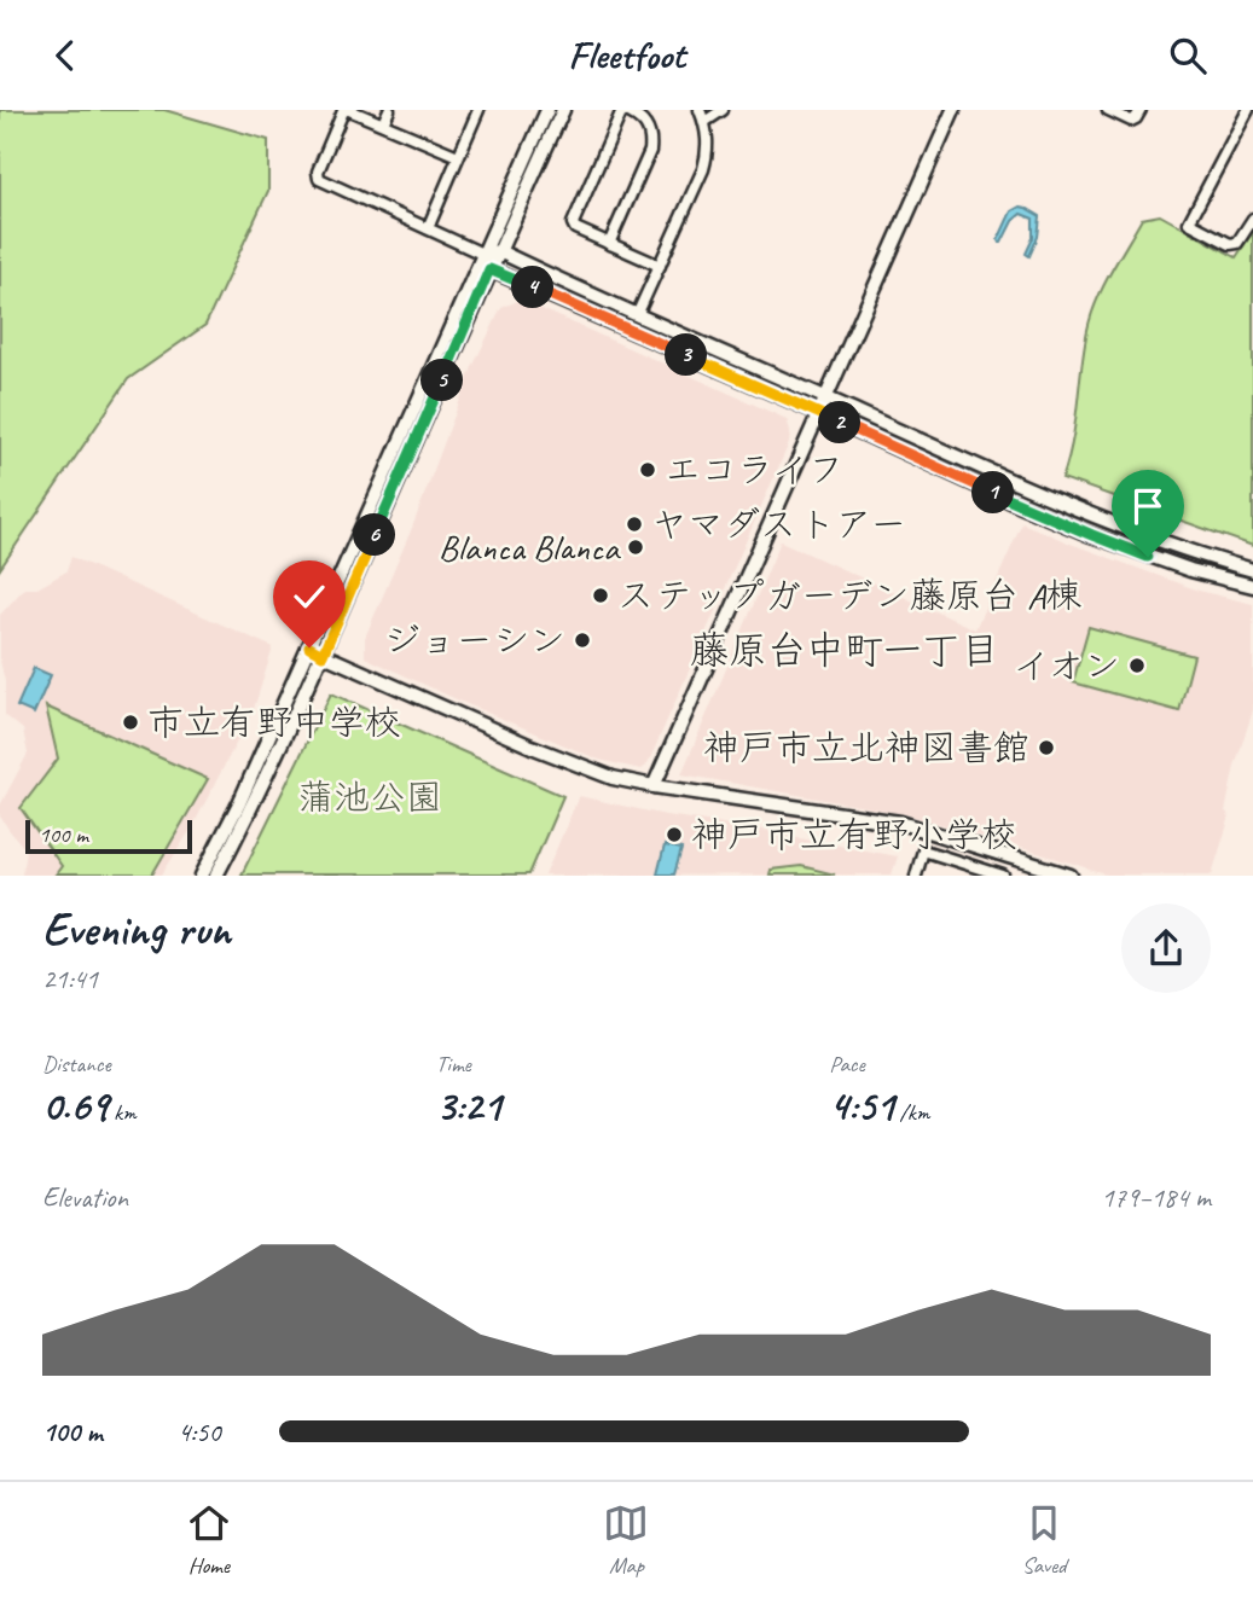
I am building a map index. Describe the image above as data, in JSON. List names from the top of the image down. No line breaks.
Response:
{"districts":["藤原台中町一丁目"],"parks":["蒲池公園"],"places":["エコライフ","ヤマダストアー","Blanca Blanca","ステップガーデン藤原台 A棟","ジョーシン","イオン","市立有野中学校","神戸市立北神図書館","神戸市立有野小学校"],"scale_bar":"100 m","page":{"header":"Fleetfoot","pins":["4","3","5","2","1","6"],"scale":"100 m","heading":["Evening run","21:41"],"stats":[["Distance","0.69 km"],["Time","3:21"],["Pace","4:51 /km"]],"chart":["Elevation","179–184 m"],"list":[{"name":"100 m","note":"4:50"}],"tabs":["Home","Map","Saved"]}}
